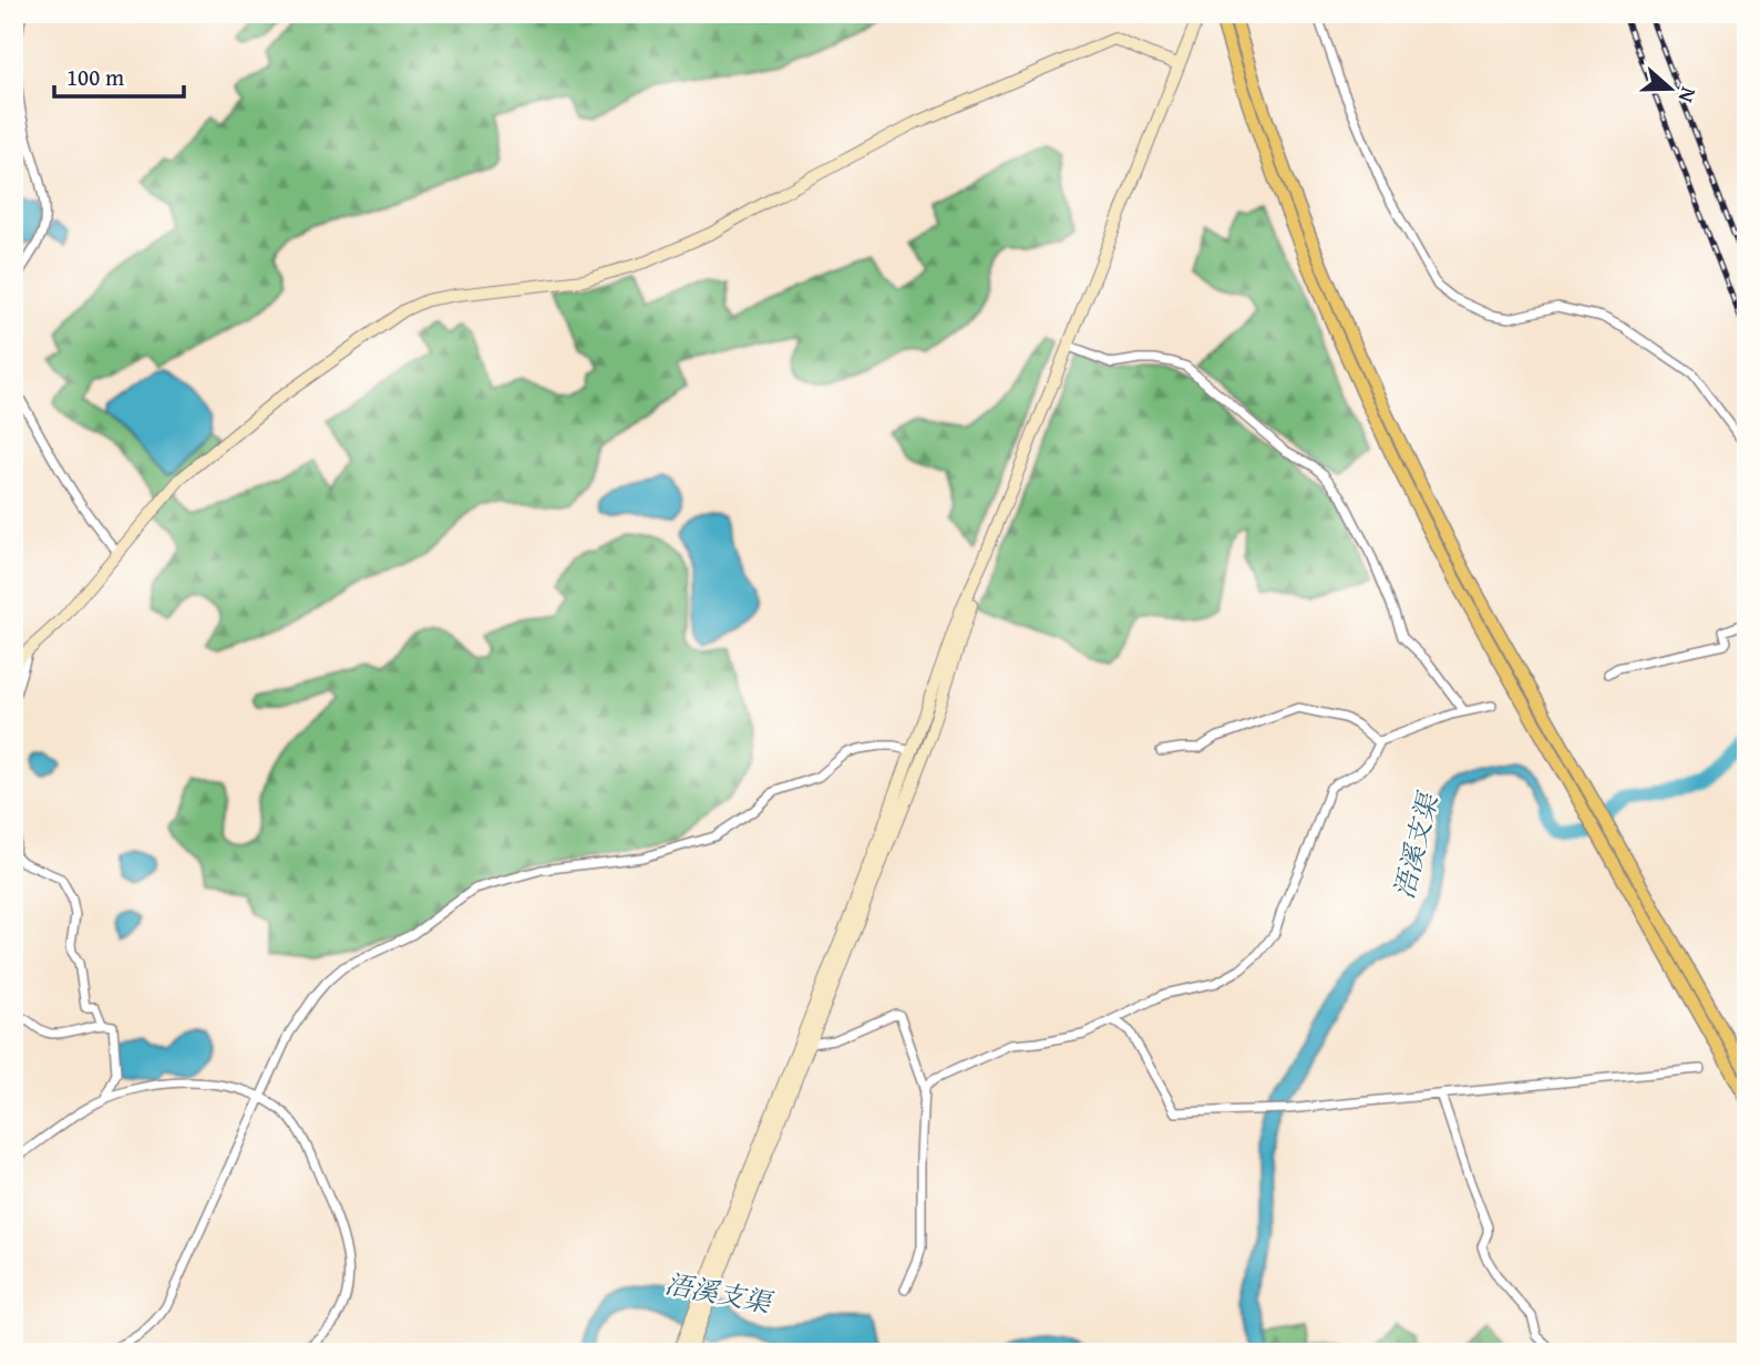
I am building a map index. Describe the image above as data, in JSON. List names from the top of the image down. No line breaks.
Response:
{"water":["浯溪支渠"],"scale_bar":"100 m","north":"right"}
